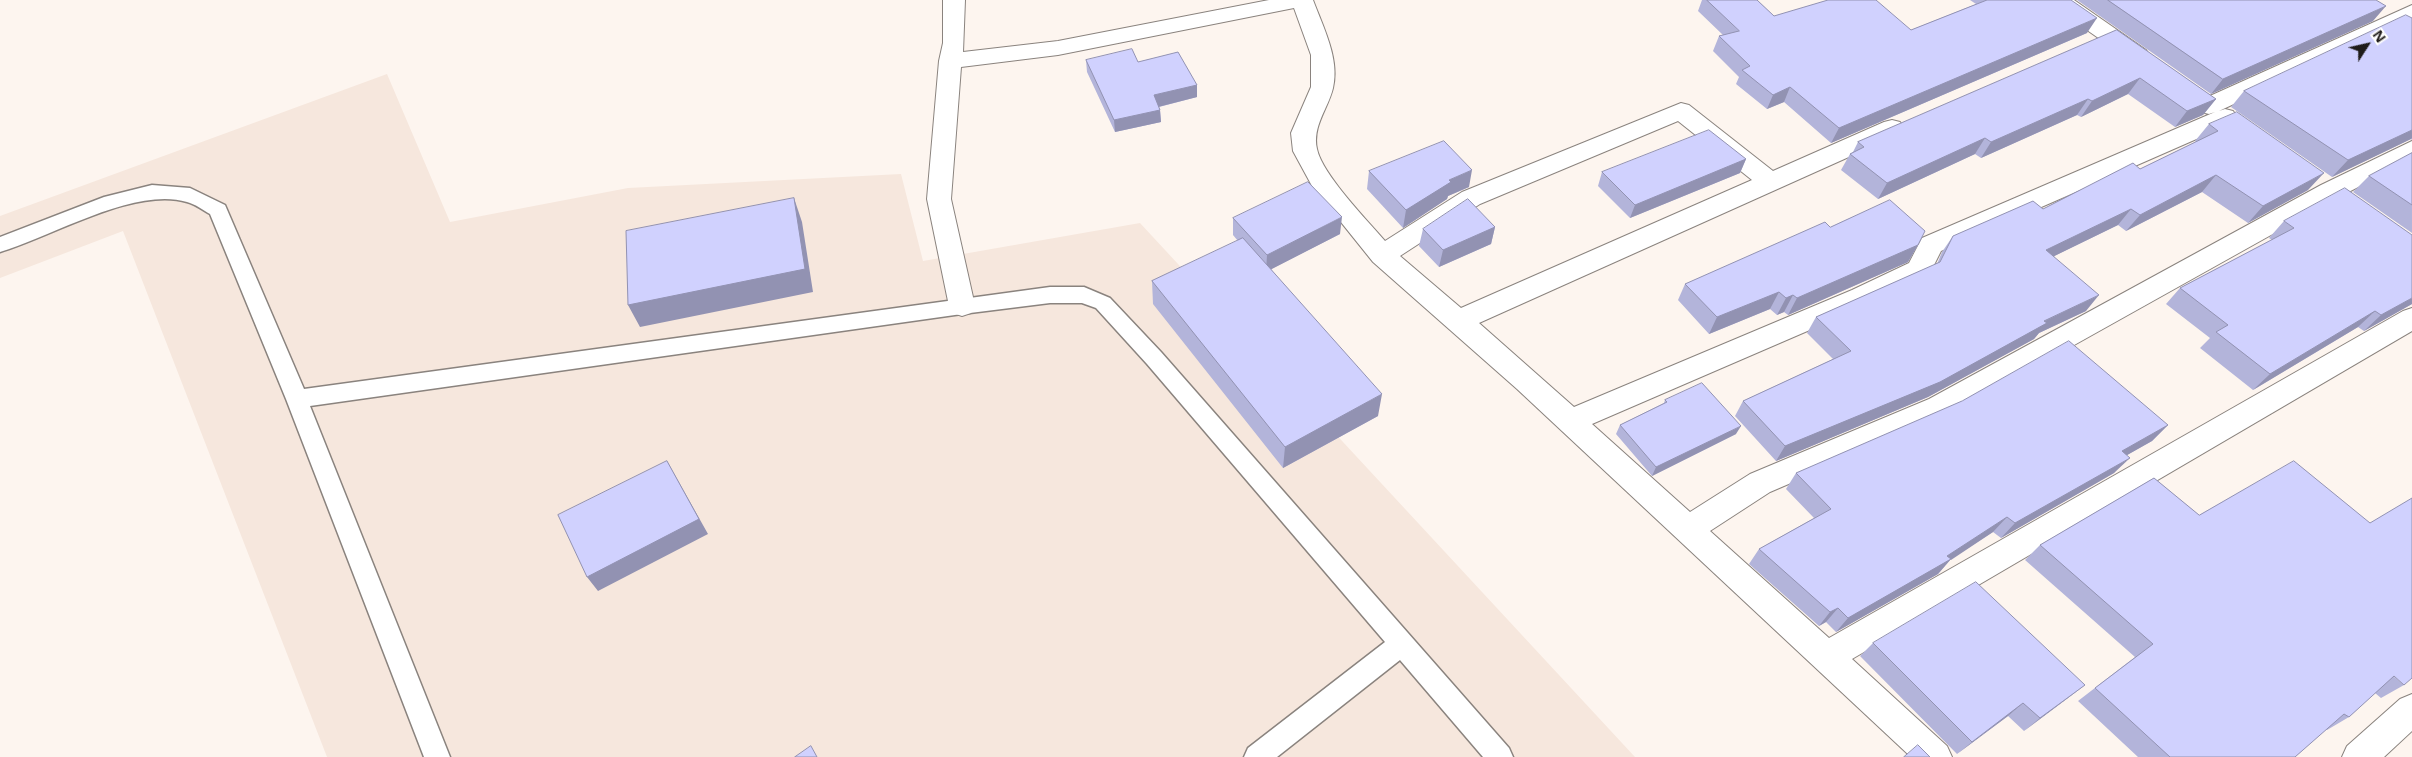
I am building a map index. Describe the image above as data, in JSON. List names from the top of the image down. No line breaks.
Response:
{"north":"top right"}
